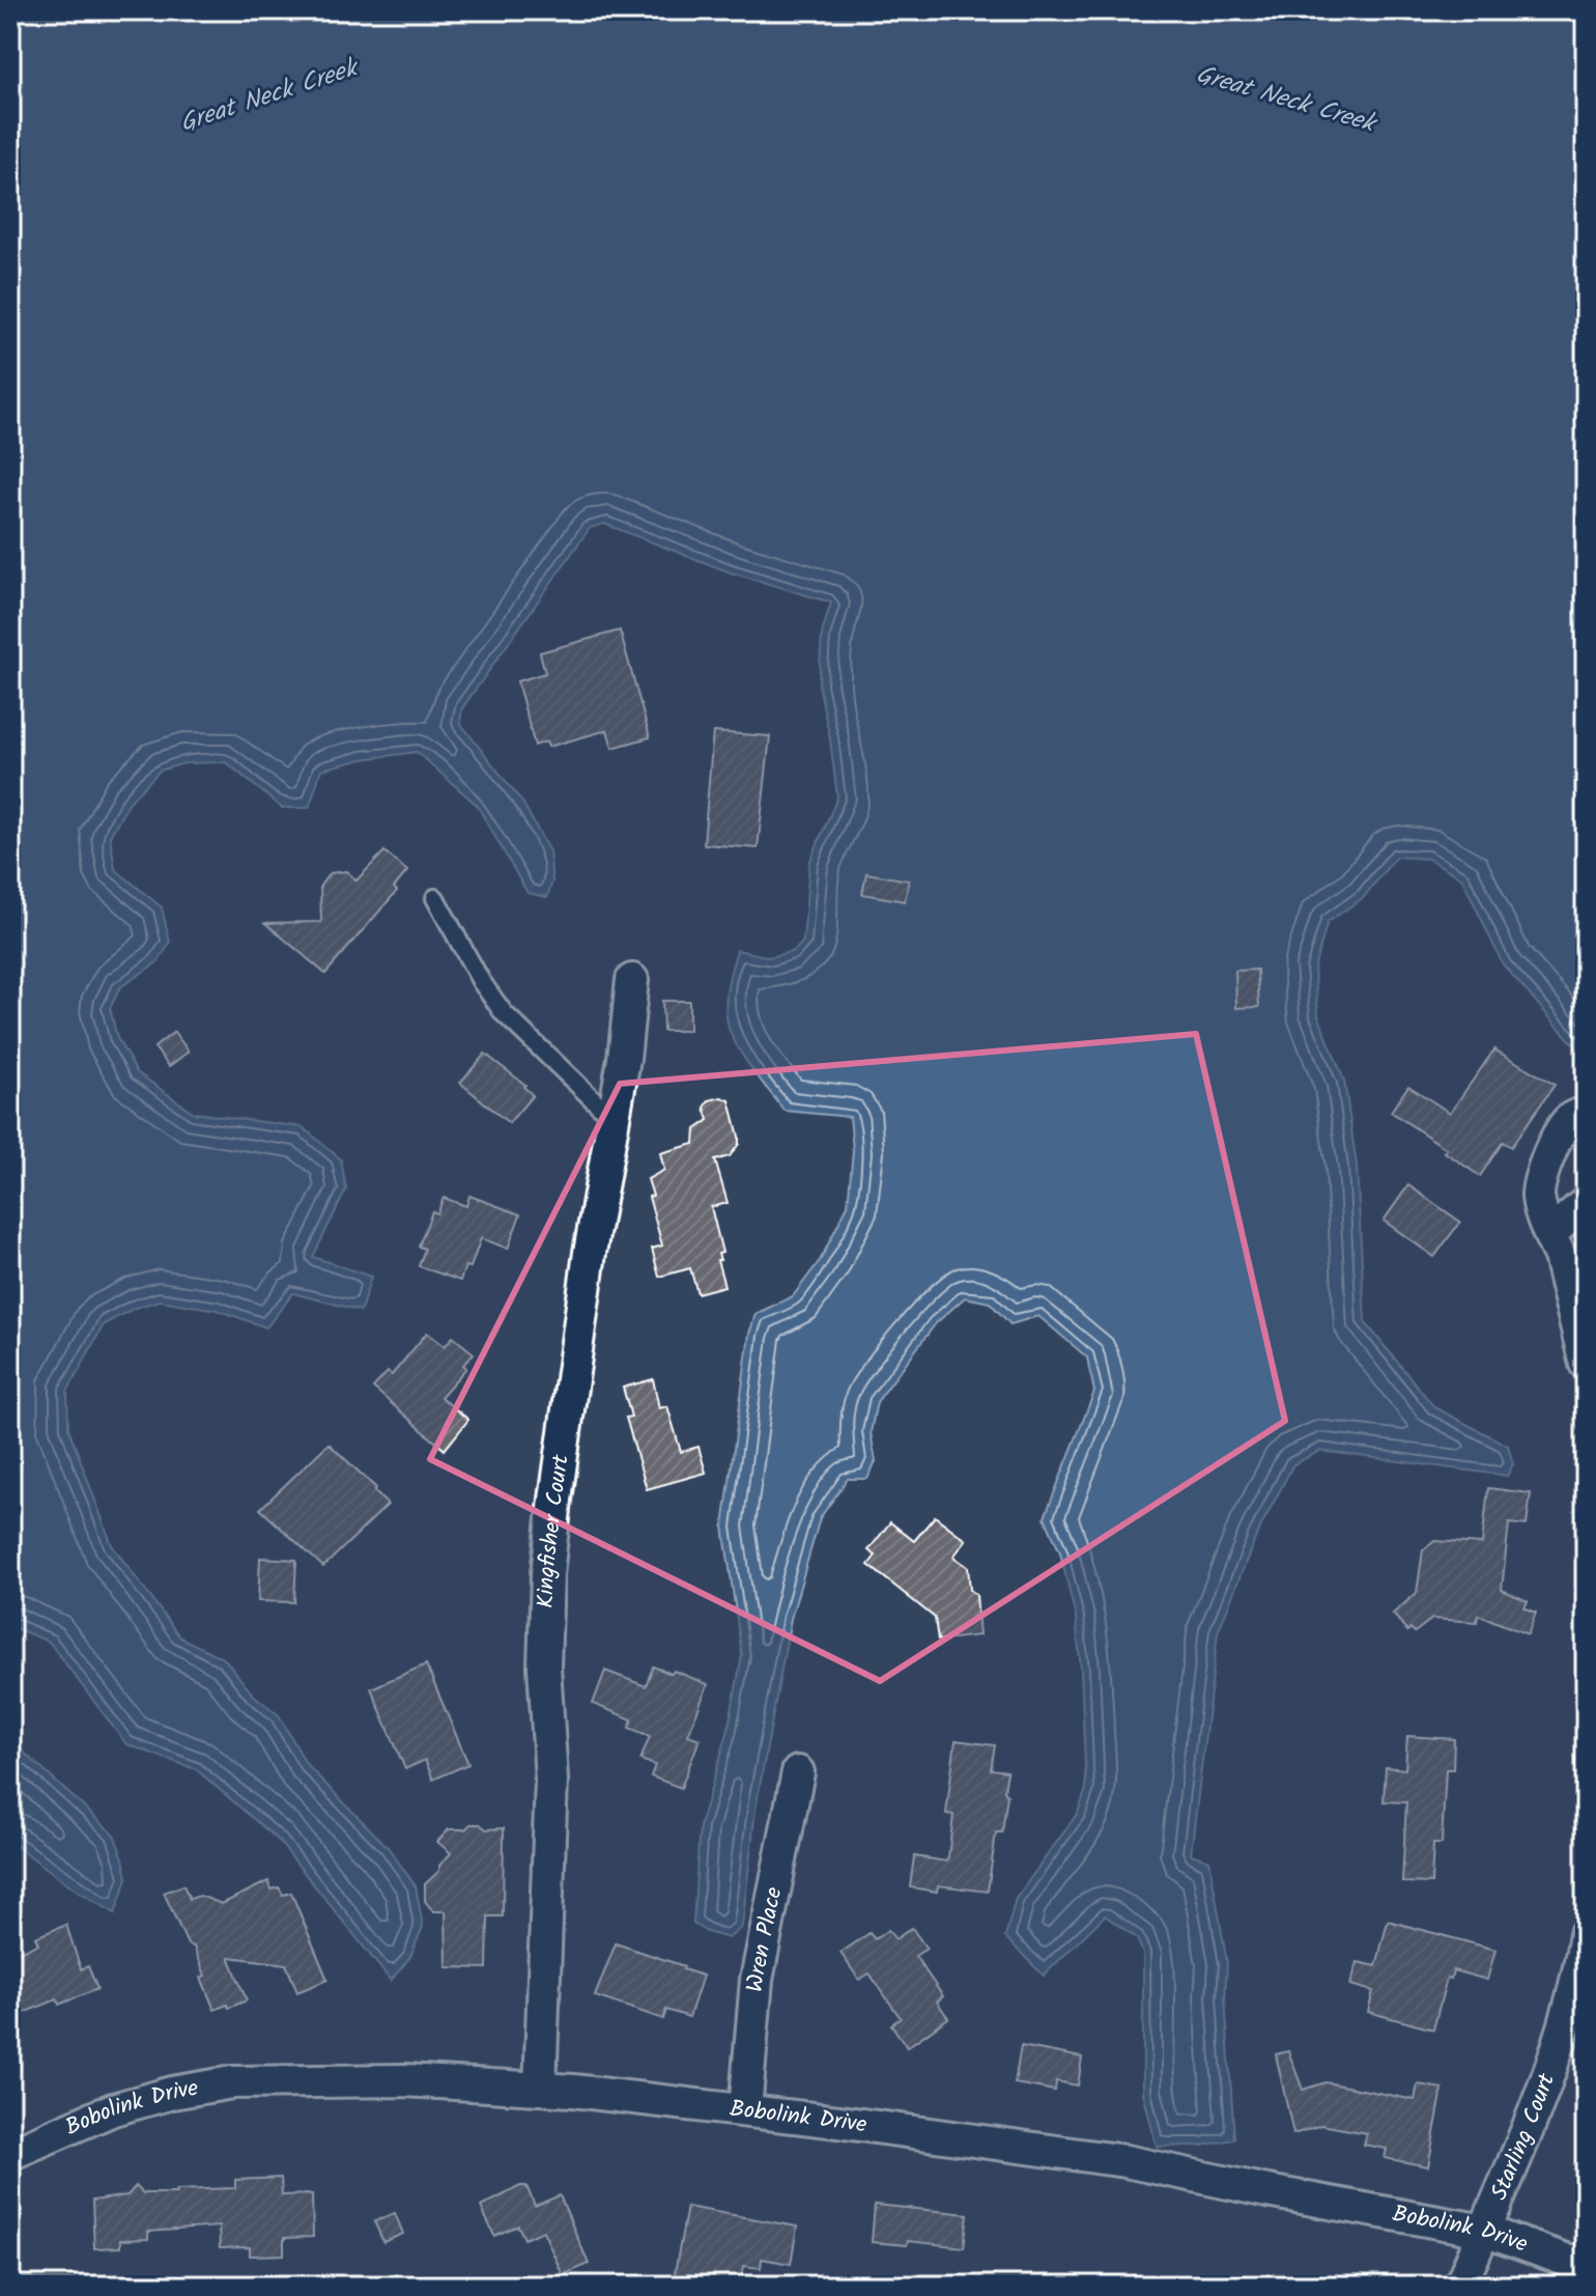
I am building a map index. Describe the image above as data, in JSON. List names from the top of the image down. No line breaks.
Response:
{"streets":{"street":["Kingfisher Court","Wren Place","Bobolink Drive","Starling Court"]},"crossings":[["Kingfisher Court","Bobolink Drive"],["Wren Place","Bobolink Drive"],["Bobolink Drive","Starling Court"]],"water":["Great Neck Creek"]}
